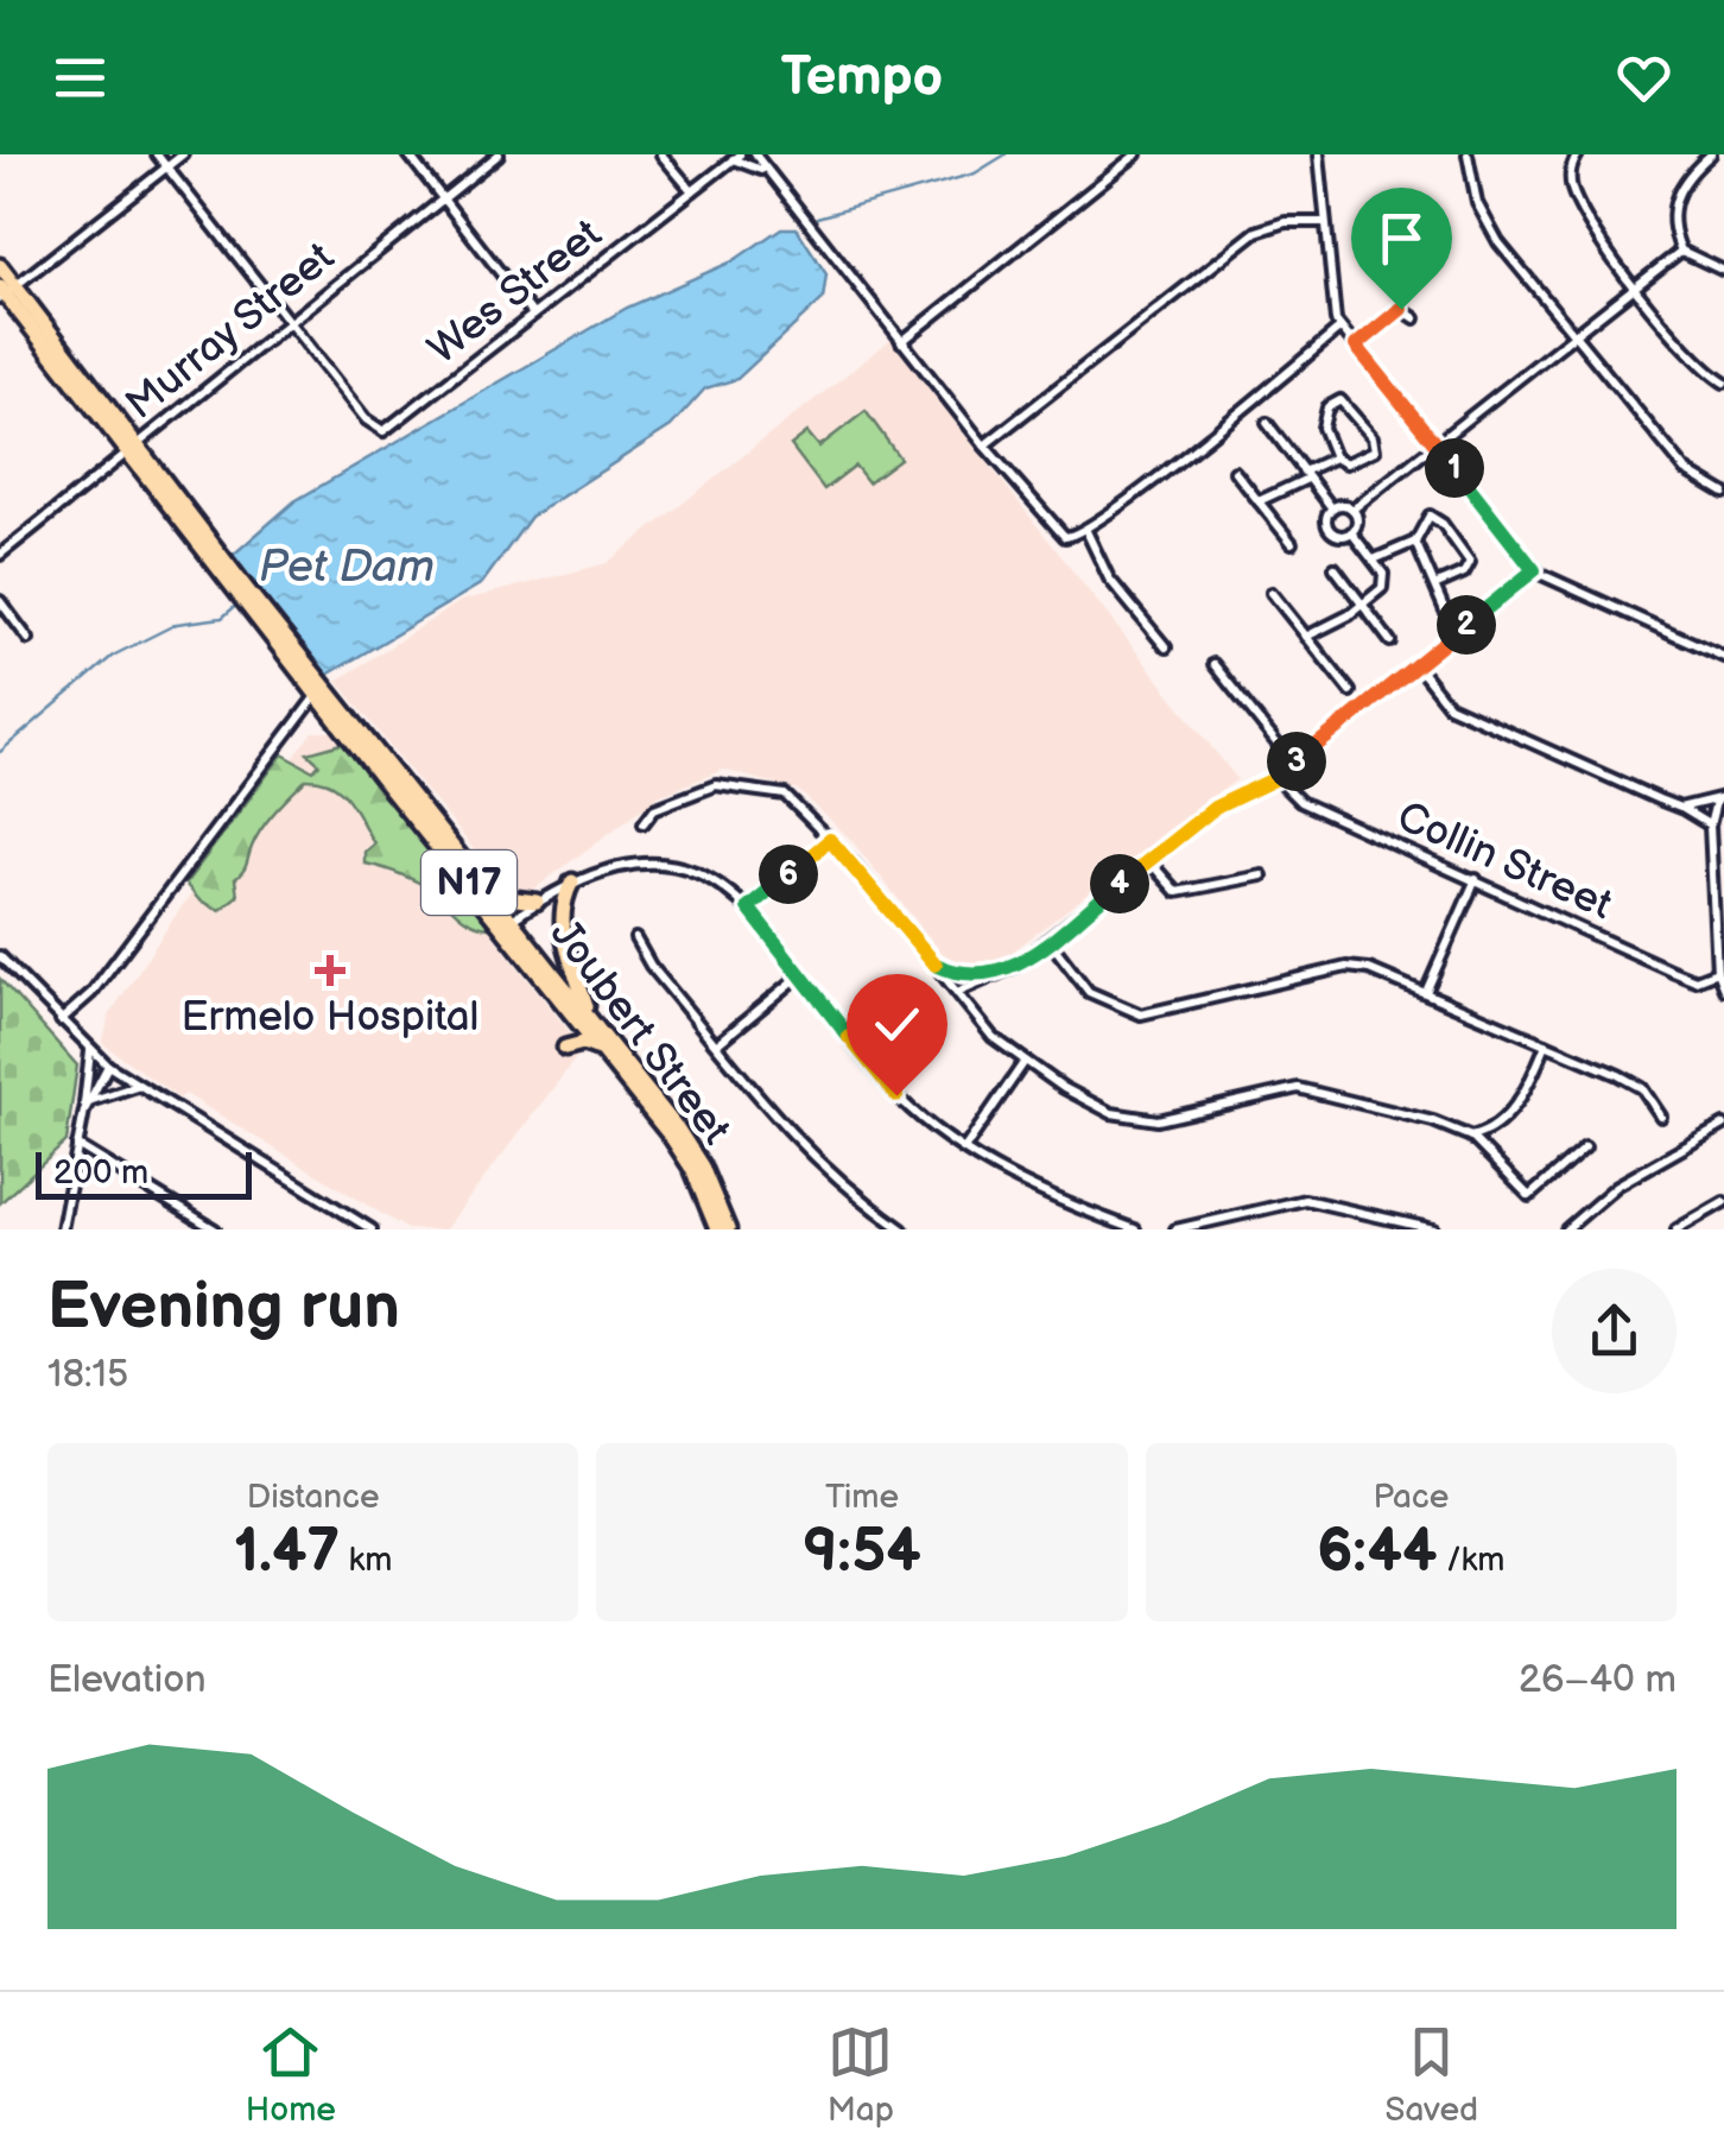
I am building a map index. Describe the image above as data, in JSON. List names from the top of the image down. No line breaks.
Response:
{"streets":{"highway":["N17","Joubert Street"],"street":["Wes Street","Murray Street","Collin Street"]},"crossings":[["Wes Street","Murray Street"],["Murray Street","Joubert Street"]],"water":["Pet Dam"],"places":{"health":["Ermelo Hospital"]},"scale_bar":"200 m","page":{"header":"Tempo","pins":["1","2","3","6","4"],"scale":"200 m","heading":["Evening run","18:15"],"stats":[["Distance","1.47 km"],["Time","9:54"],["Pace","6:44 /km"]],"chart":["Elevation","26–40 m"],"tabs":["Home","Map","Saved"]}}
